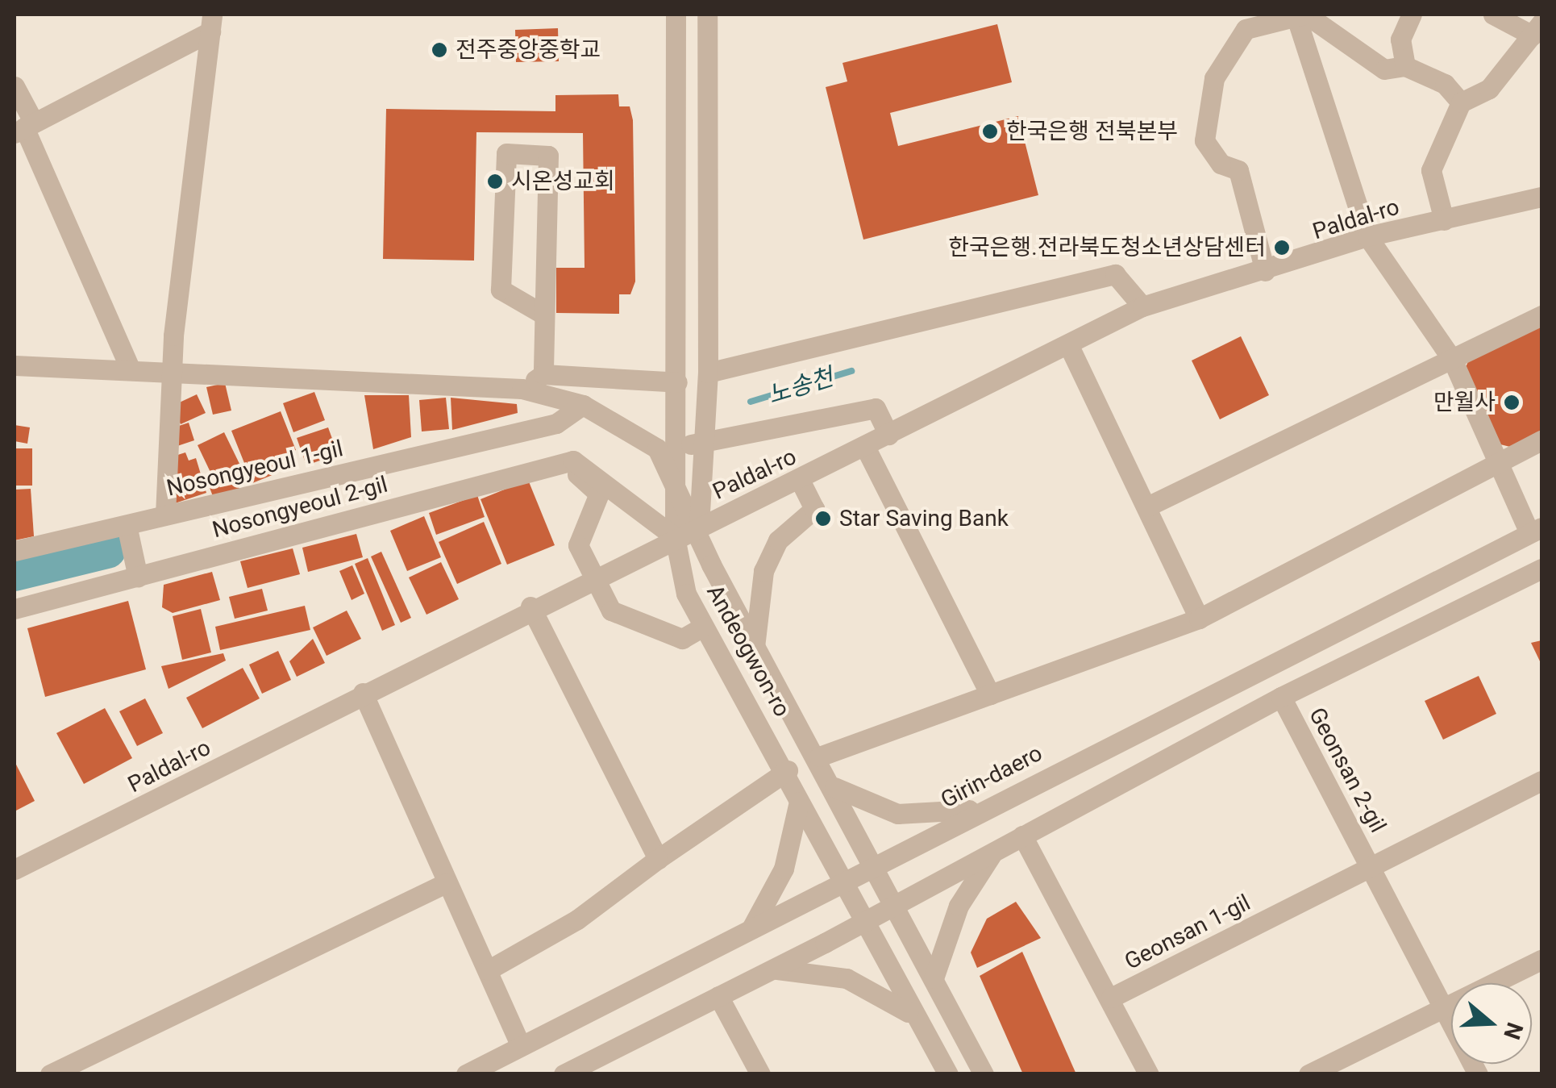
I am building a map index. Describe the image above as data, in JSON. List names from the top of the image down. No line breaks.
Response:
{"streets":{"street":["Paldal-ro","Nosongyeoul 1-gil","Nosongyeoul 2-gil","Andeogwon-ro","Geonsan 2-gil","Girin-daero","Geonsan 1-gil"]},"crossings":[["Paldal-ro","Andeogwon-ro"],["Andeogwon-ro","Girin-daero"],["Geonsan 2-gil","Geonsan 1-gil"]],"water":["노송천"],"places":["전주중앙중학교","한국은행 전북본부","시온성교회","한국은행.전라북도청소년상담센터","만월사","Star Saving Bank"],"north":"right"}
